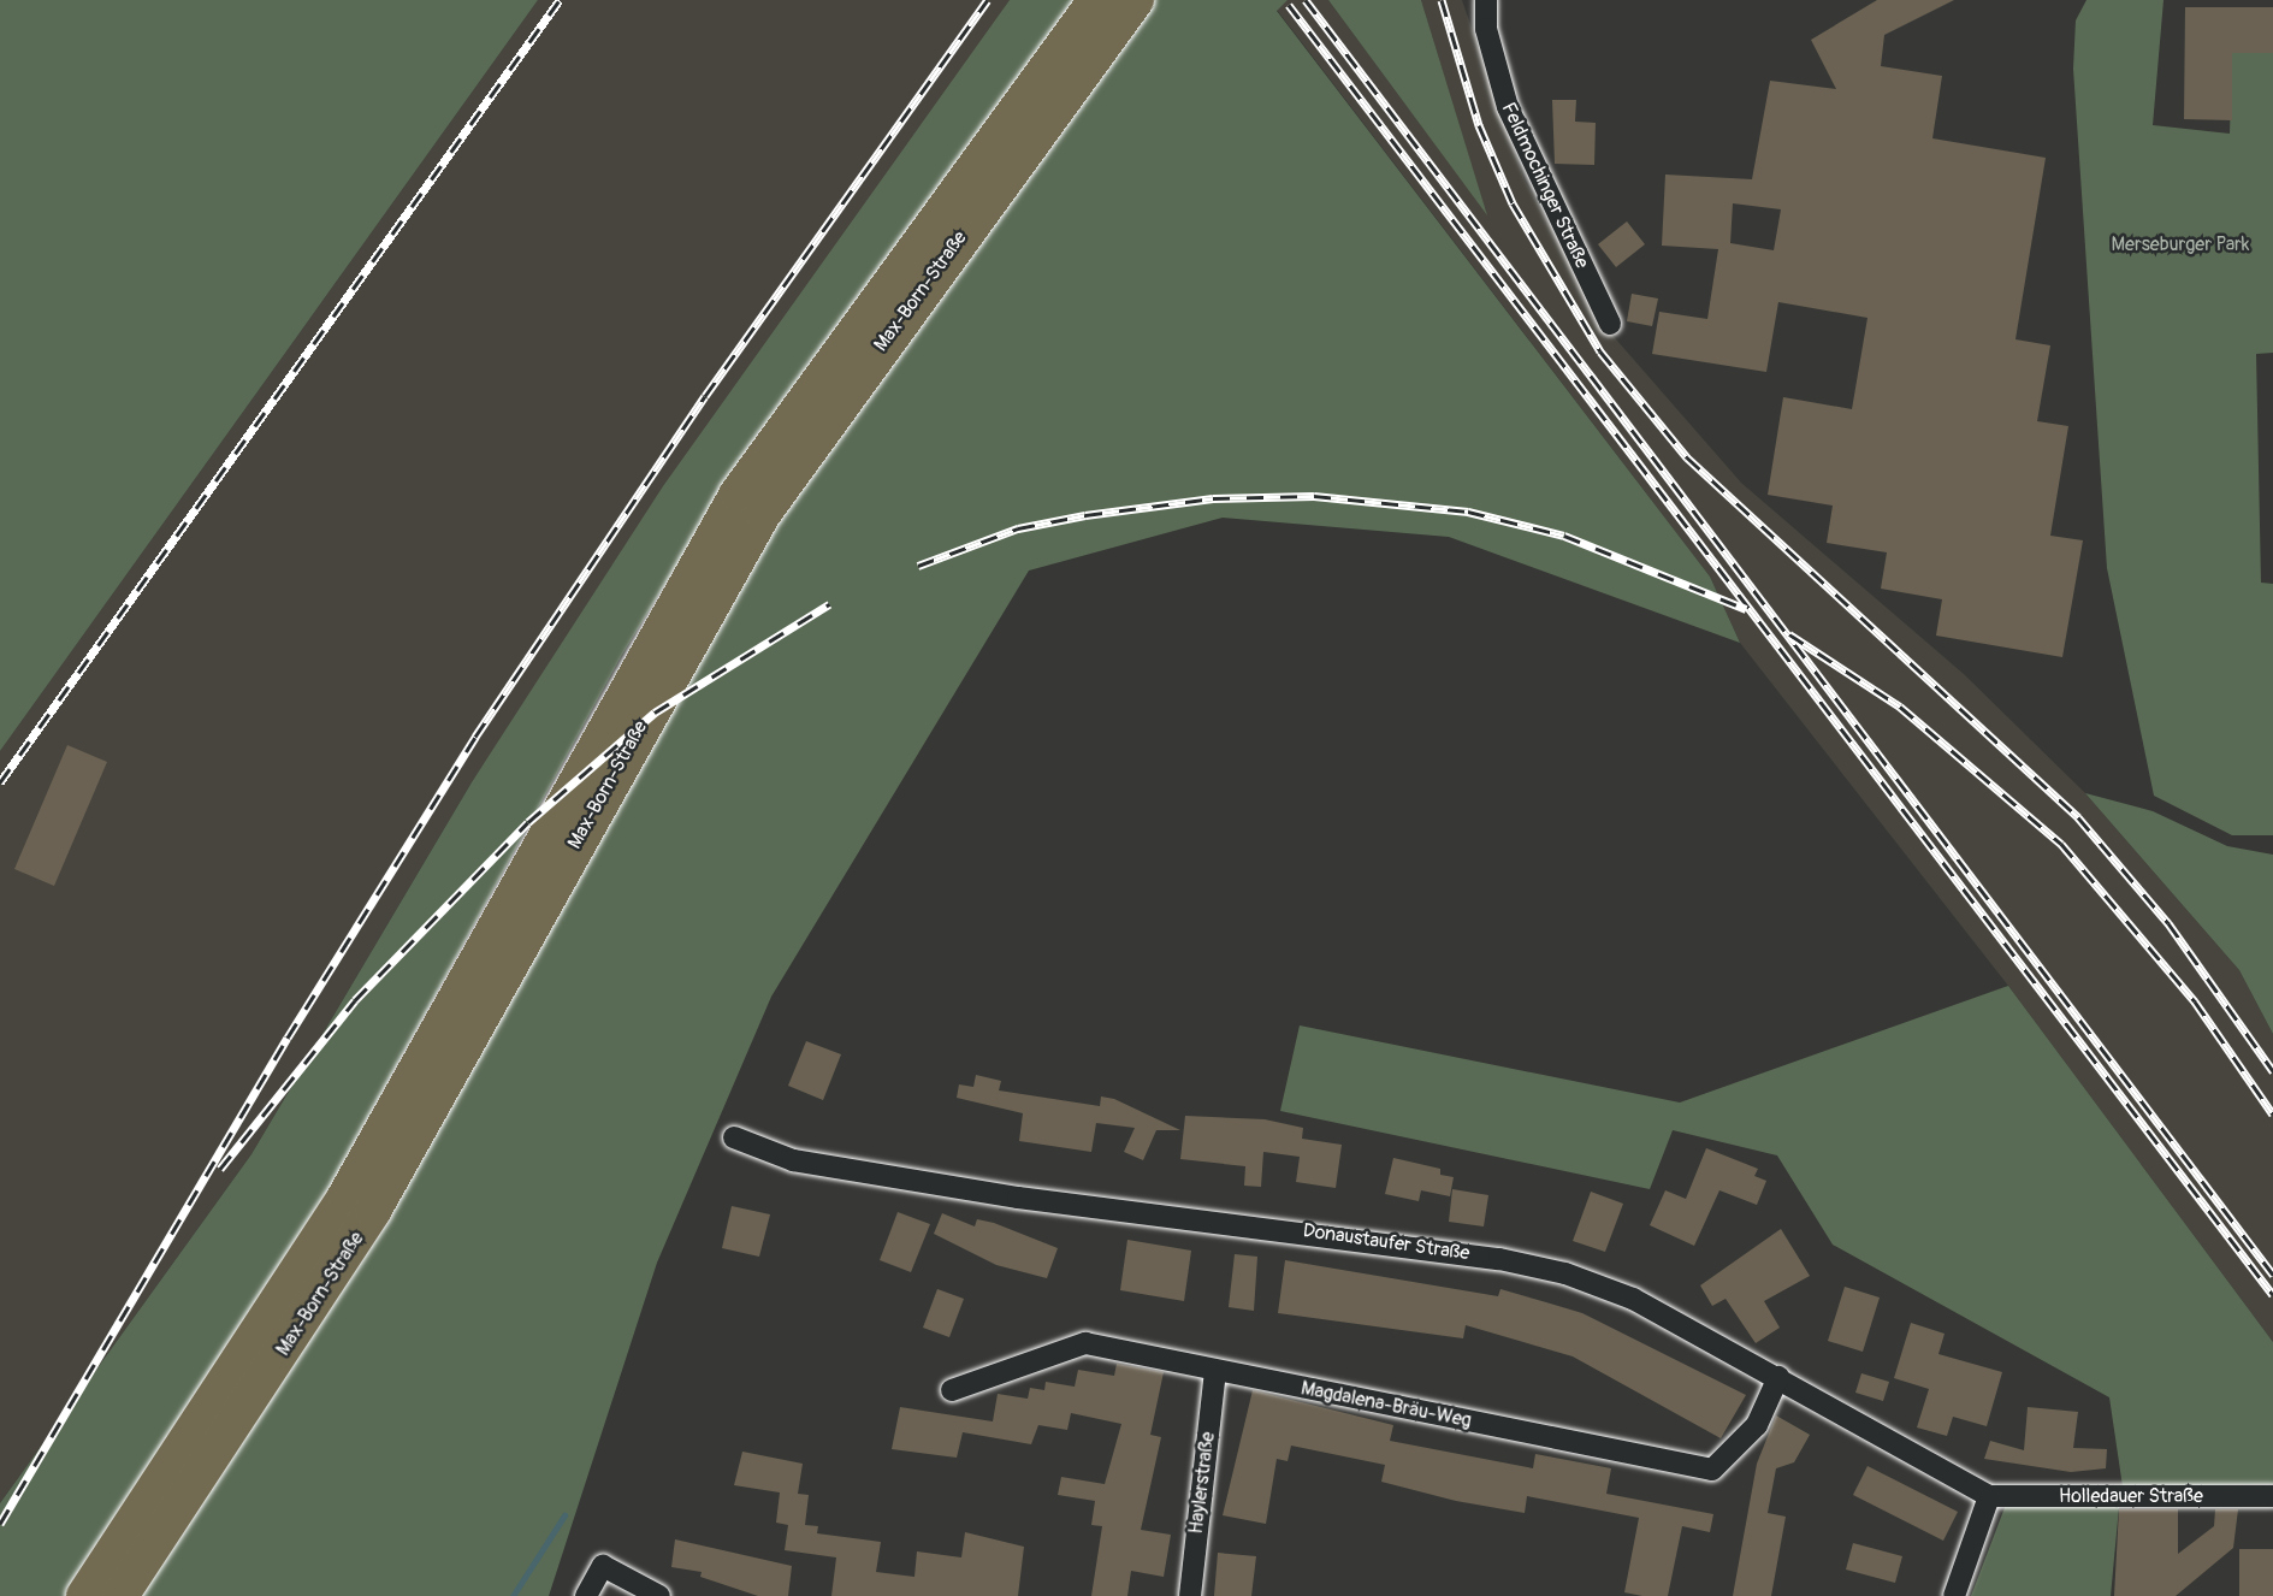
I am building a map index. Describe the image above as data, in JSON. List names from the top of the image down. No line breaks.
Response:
{"streets":{"main road":["Max-Born-Straße"],"street":["Feldmochinger Straße","Donaustaufer Straße","Magdalena-Bräu-Weg","Haylerstraße","Holledauer Straße"]},"crossings":[["Donaustaufer Straße","Magdalena-Bräu-Weg"],["Donaustaufer Straße","Holledauer Straße"],["Magdalena-Bräu-Weg","Haylerstraße"]],"parks":["Merseburger Park"]}
